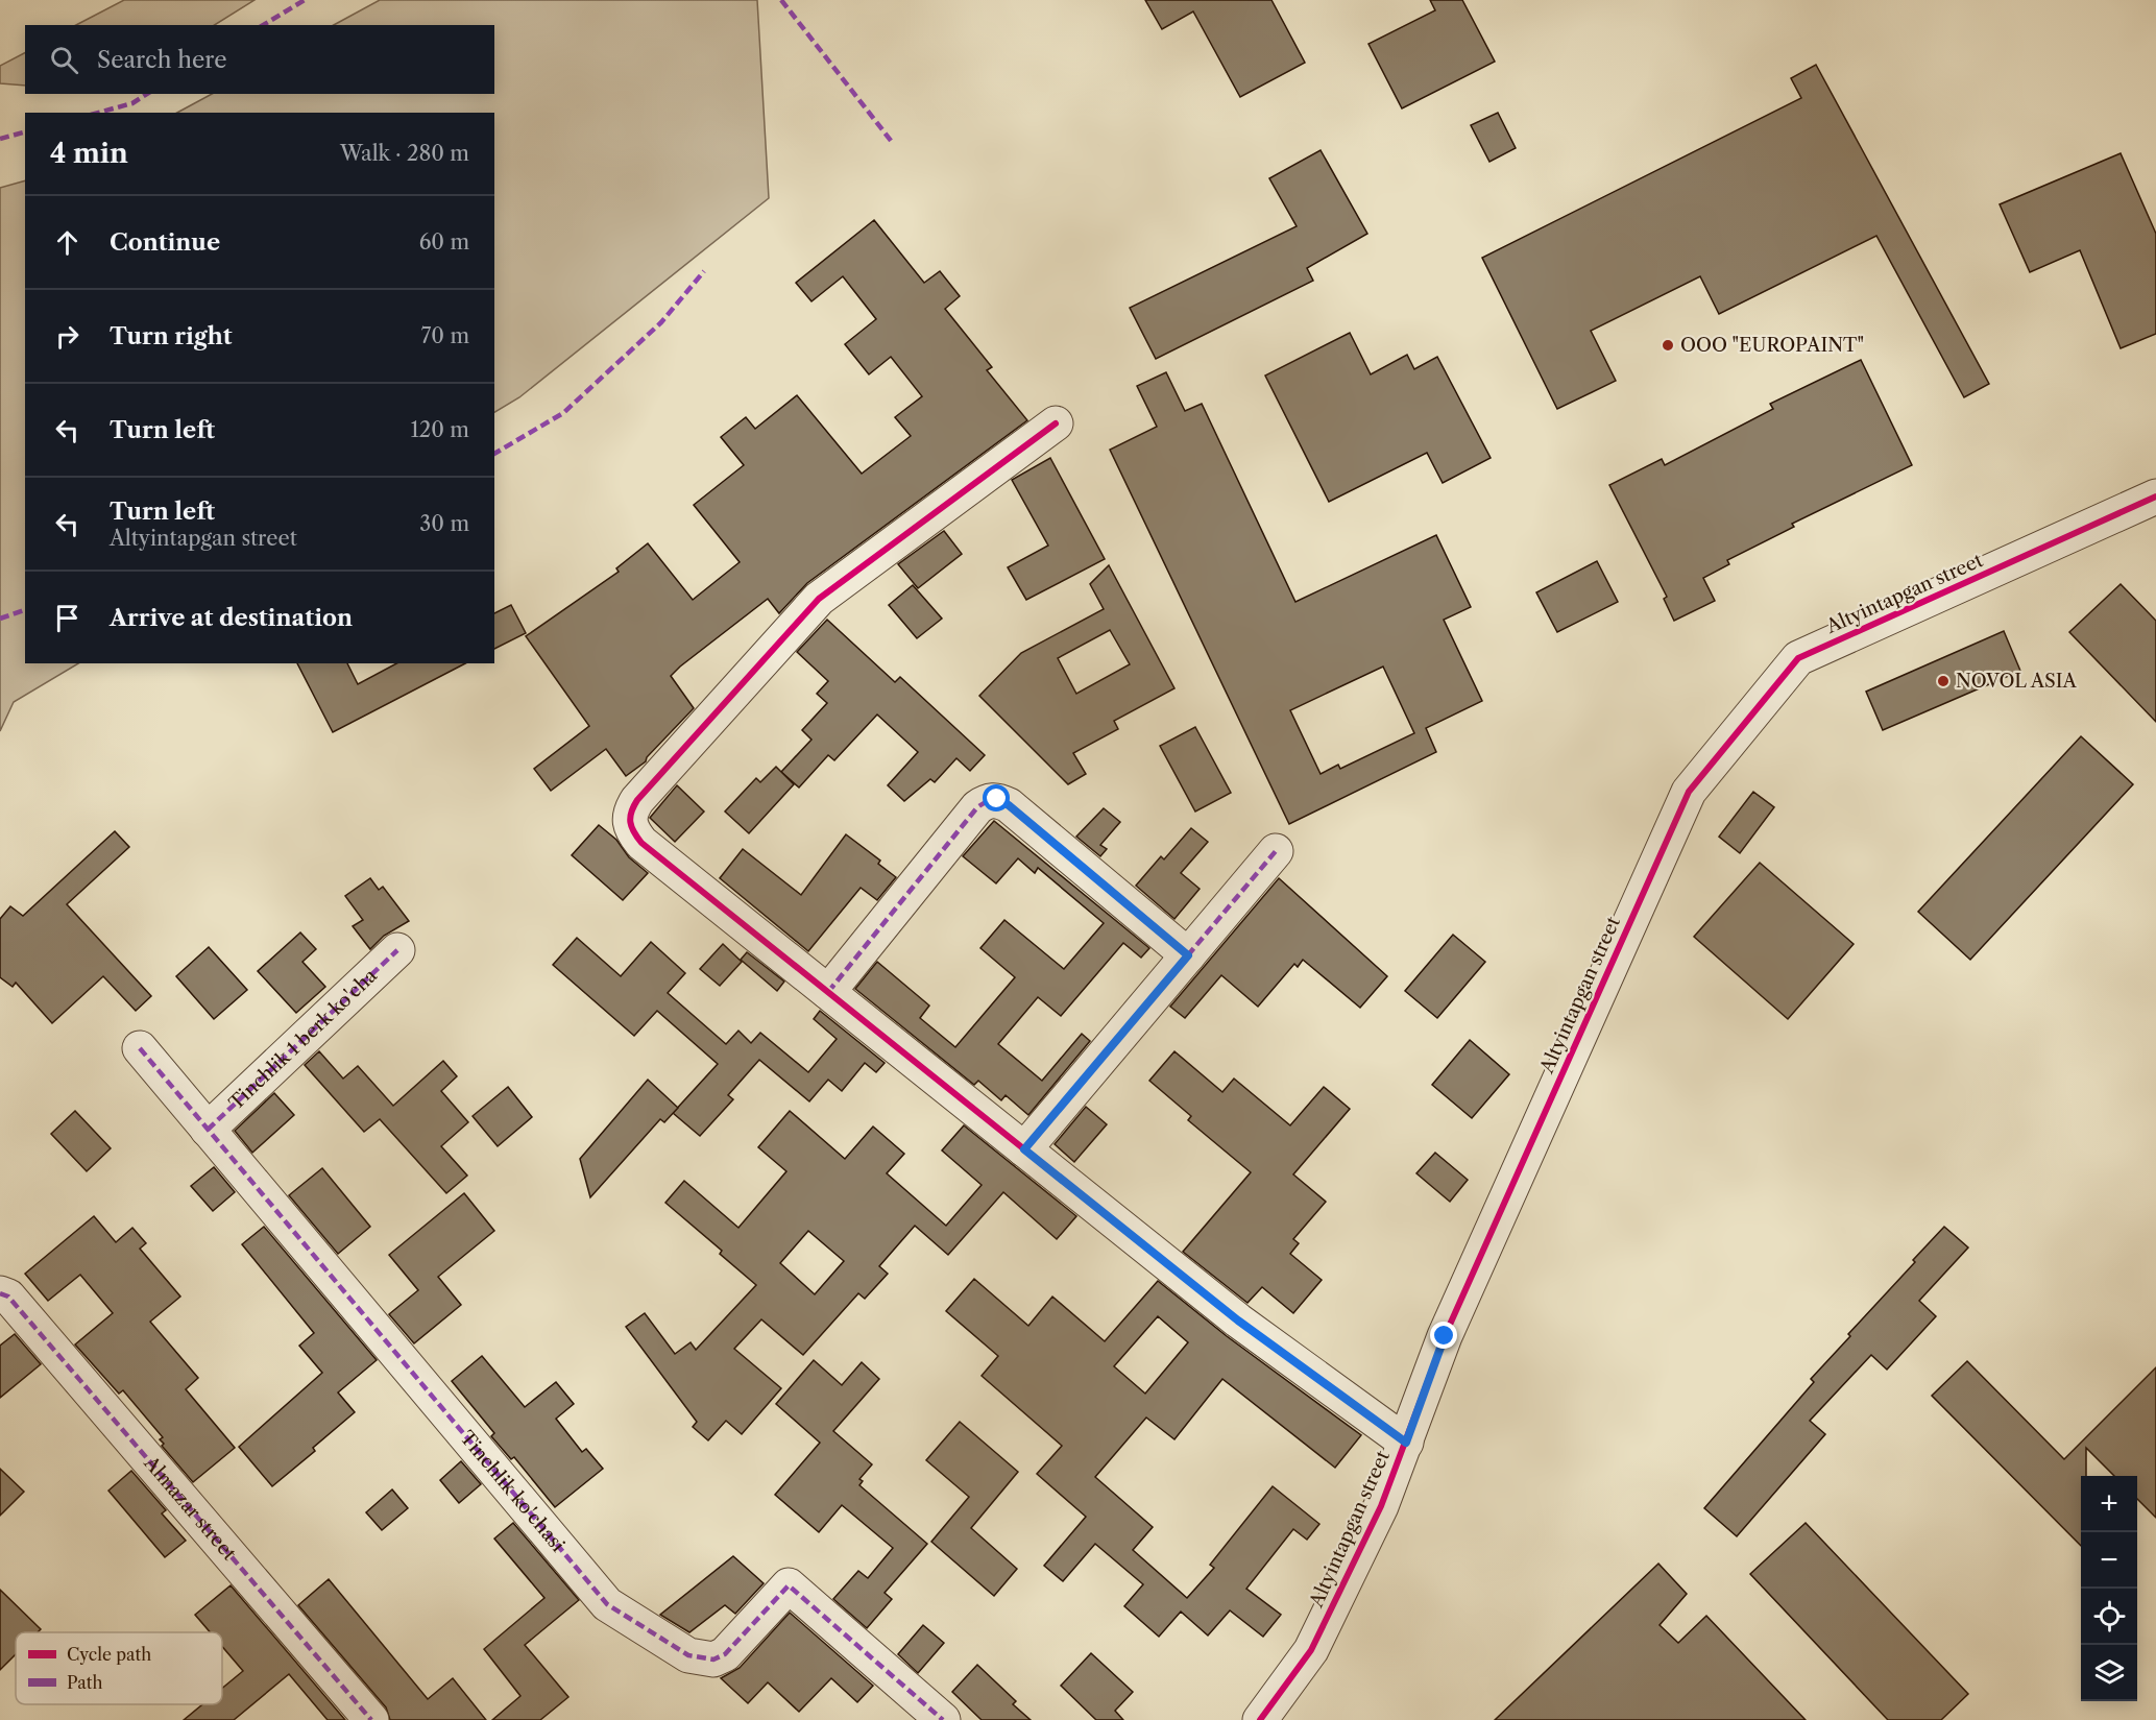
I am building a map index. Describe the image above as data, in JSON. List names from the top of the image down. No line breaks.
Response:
{"streets":{"street":["Altyintapgan street","Tinchlik 1 berk ko'cha","Tinchlik ko'chasi","Almazar street"]},"crossings":[["Tinchlik 1 berk ko'cha","Tinchlik ko'chasi"]],"places":["OOO \"EUROPAINT\"","NOVOL ASIA"],"legend":["Cycle path","Path"],"page":{"search":"Search here","heading":["4 min","Walk · 280 m"],"list":[["Continue","60 m"],["Turn right","70 m"],["Turn left","120 m"],["Turn left","Altyintapgan street","30 m"],"Arrive at destination"],"map_buttons":["+","−"]}}
